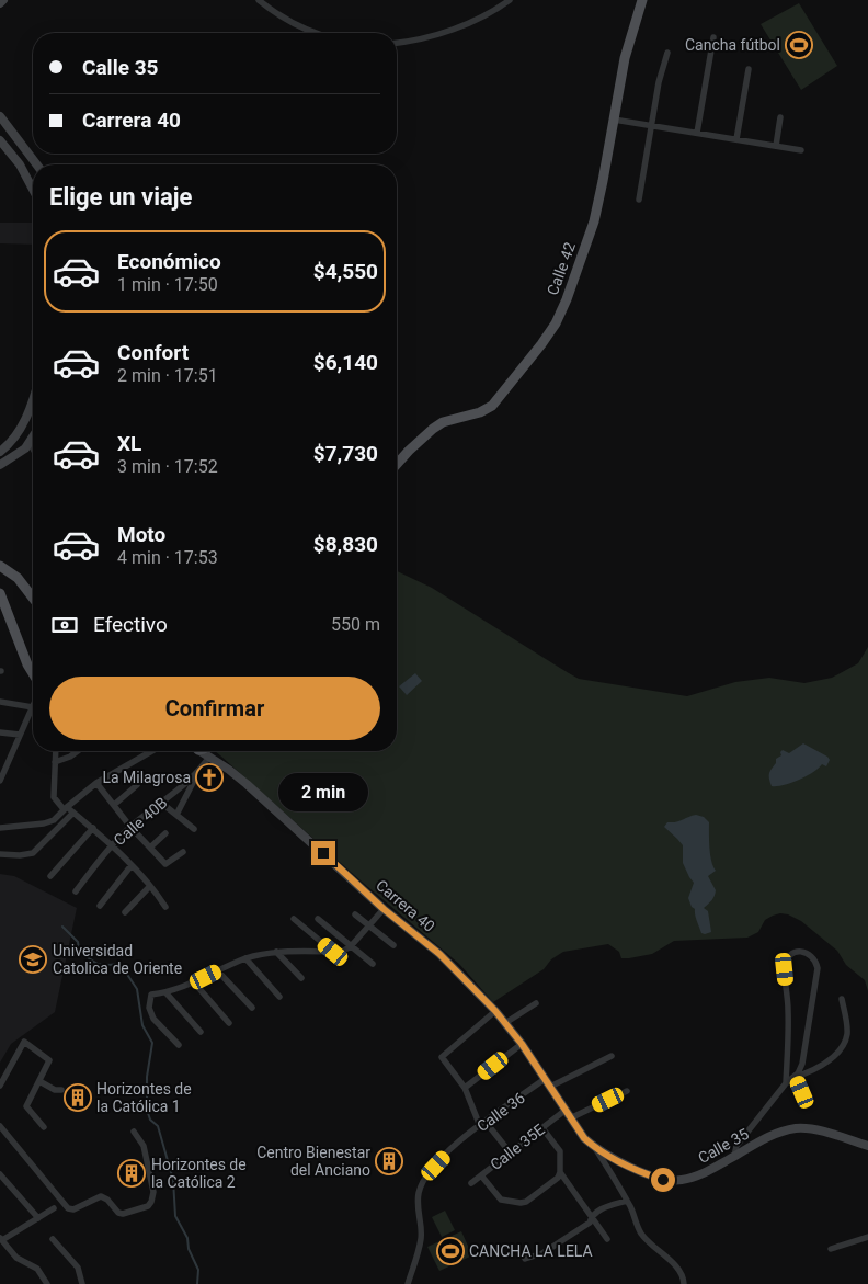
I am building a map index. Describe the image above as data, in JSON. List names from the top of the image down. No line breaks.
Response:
{"streets":{"main road":["Calle 42","Carrera 40","Calle 35"],"street":["Calle 40B","Calle 36","Calle 35E"]},"crossings":[["Calle 40B","Carrera 40"],["Carrera 40","Calle 36"],["Carrera 40","Calle 35"],["Carrera 40","Calle 35E"]],"places":{"sports":["Cancha fútbol","CANCHA LA LELA"],"church":["La Milagrosa"],"school or university":["Universidad Catolica de Oriente"],"building":["Horizontes de la Católica 1","Centro Bienestar del Anciano","Horizontes de la Católica 2"]},"page":{"banner":["Calle 35","Carrera 40"],"heading":"Elige un viaje","list":[{"name":"Económico","note":"1 min · 17:50","value":"$4,550"},{"name":"Confort","note":"2 min · 17:51","value":"$6,140"},{"name":"XL","note":"3 min · 17:52","value":"$7,730"},{"name":"Moto","note":"4 min · 17:53","value":"$8,830"}],"pay":["Efectivo","550 m"],"buttons":"Confirmar","bubble":"2 min"}}
